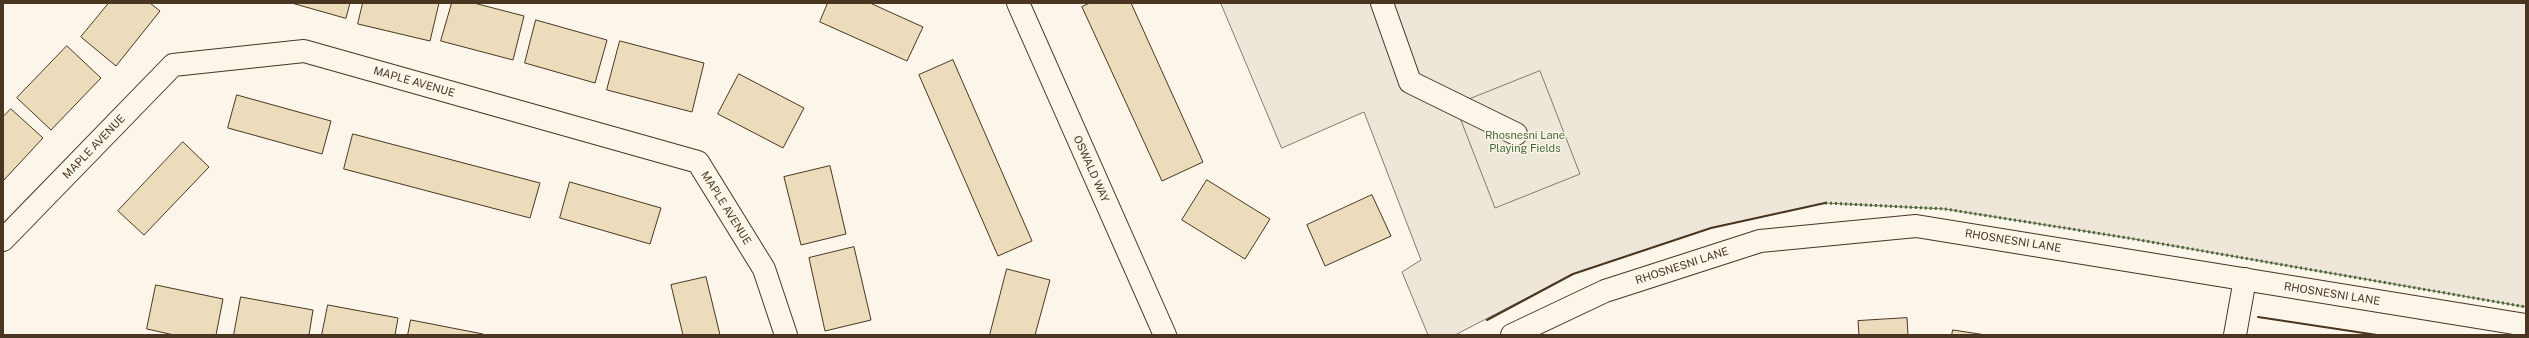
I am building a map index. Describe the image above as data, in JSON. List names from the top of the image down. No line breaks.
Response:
{"streets":{"street":["MAPLE AVENUE","OSWALD WAY","RHOSNESNI LANE"]},"parks":["Rhosnesni Lane Playing Fields"]}
